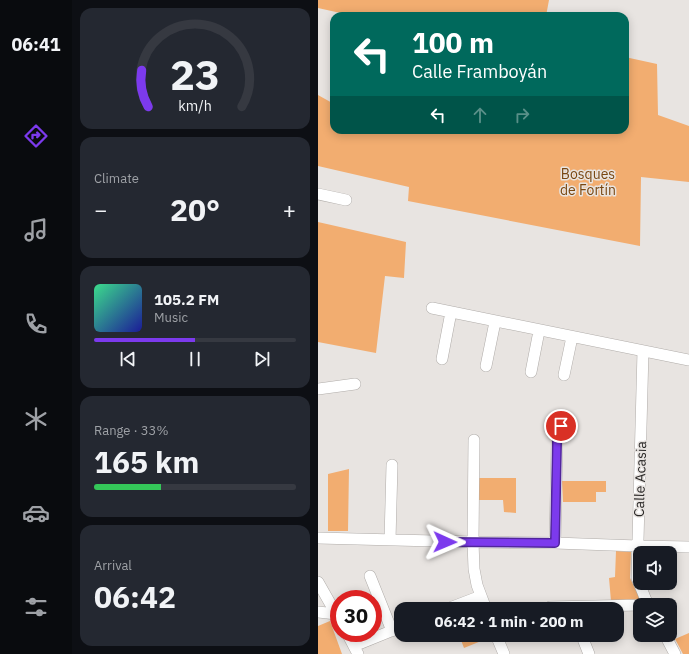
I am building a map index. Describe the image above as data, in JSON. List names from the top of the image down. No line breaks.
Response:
{"streets":{"street":["Calle Acasia"]},"parks":["Bosques de Fortín"],"page":{"tabs":"06:41","turn":["100 m","Calle Framboyán"],"tile":["Climate",["Range · 33%","165 km"],["Arrival","06:42"]],"heat":["−","20°","+"],"song":["105.2 FM","Music"],"limit":"30","trip":"06:42 · 1 min · 200 m","gauge":["23","km/h"]}}
